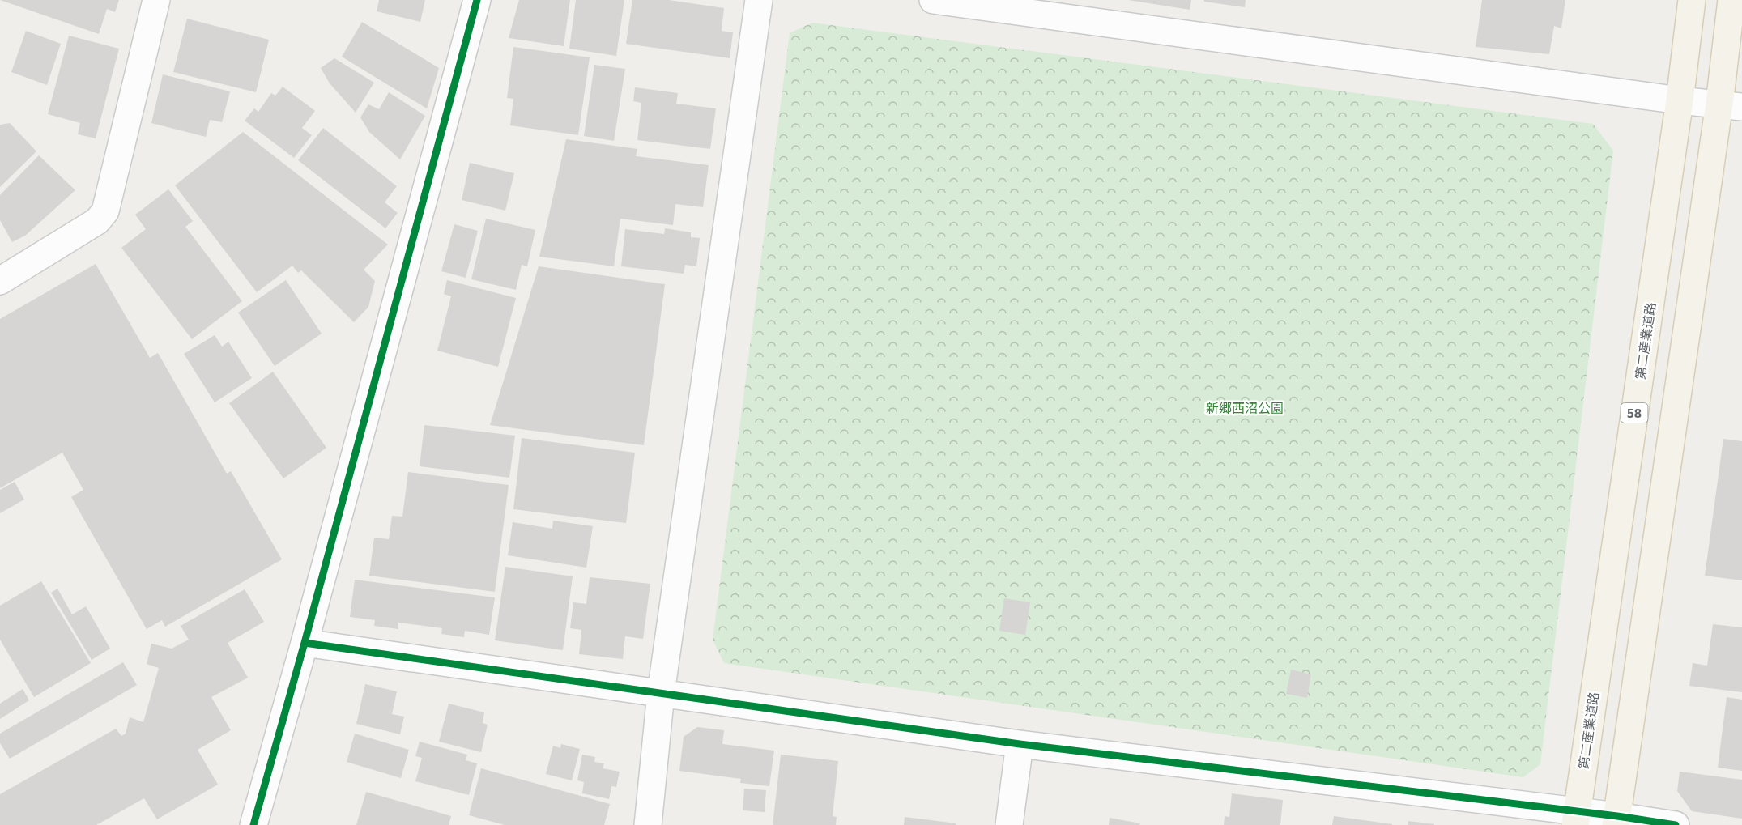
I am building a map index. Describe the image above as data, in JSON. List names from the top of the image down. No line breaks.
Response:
{"streets":{"main road":["第二産業道路","58"]},"parks":["新郷西沼公園"]}
